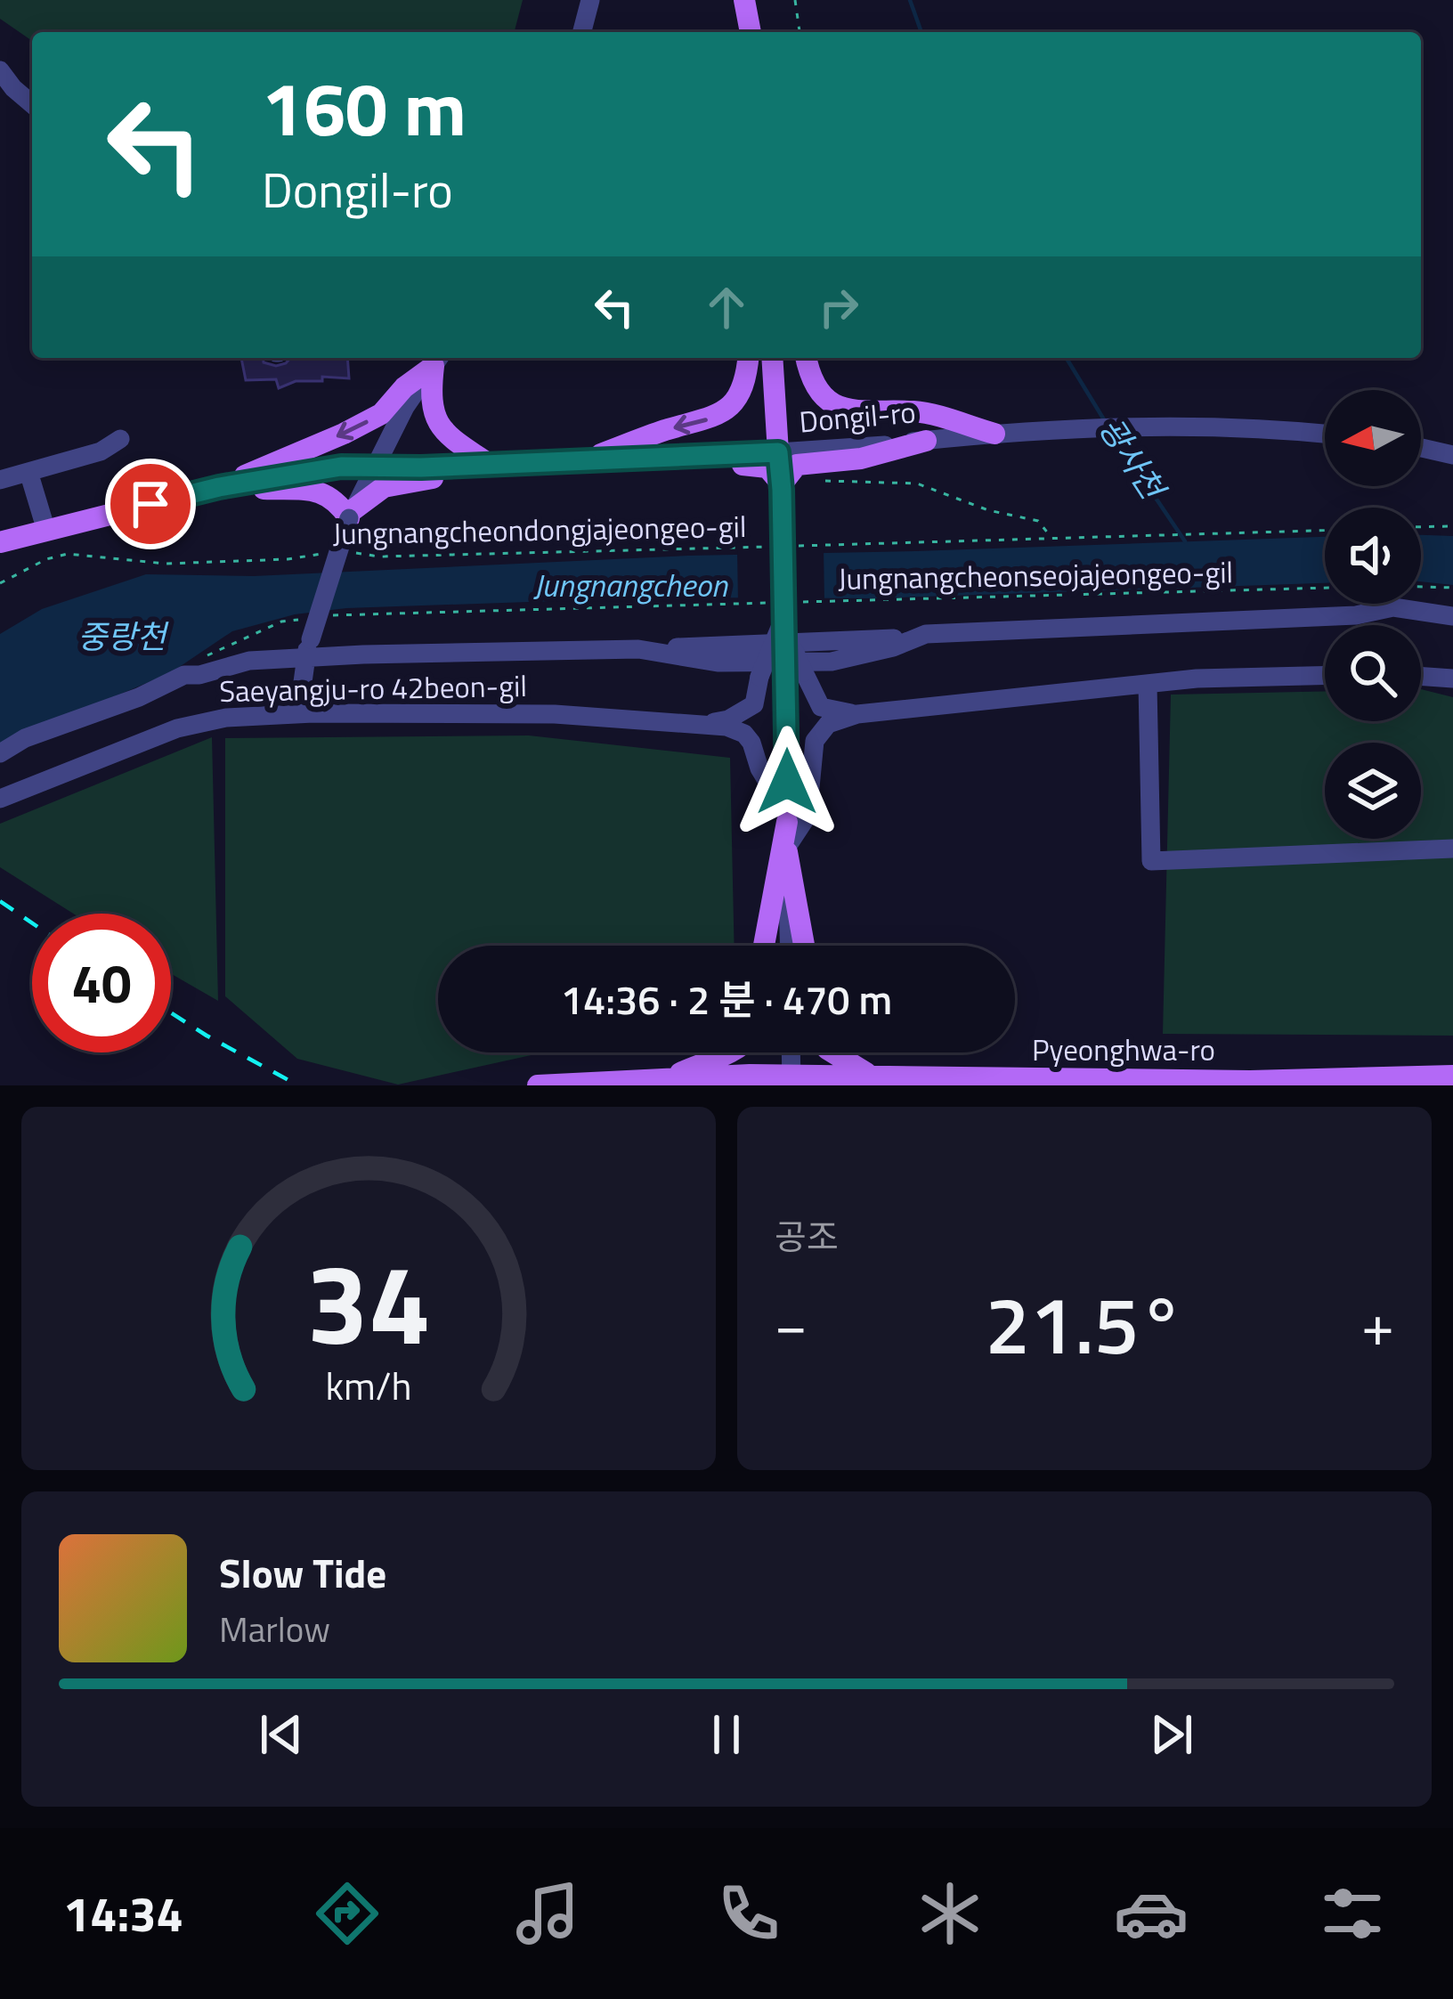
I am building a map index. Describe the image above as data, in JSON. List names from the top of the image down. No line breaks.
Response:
{"streets":{"main road":["Dongil-ro","Pyeonghwa-ro"],"street":["Saeyangju-ro 42beon-gil"],"path":["Jungnangcheondongjajeongeo-gil","Jungnangcheonseojajeongeo-gil"]},"water":["광사천","Jungnangcheon","중랑천"],"north":"left","page":{"turn":["160 m","Dongil-ro"],"limit":"40","trip":"14:36 · 2 분 · 470 m","tile":"공조","heat":["−","21.5°","+"],"song":["Slow Tide","Marlow"],"tabs":"14:34","gauge":["34","km/h"]}}
